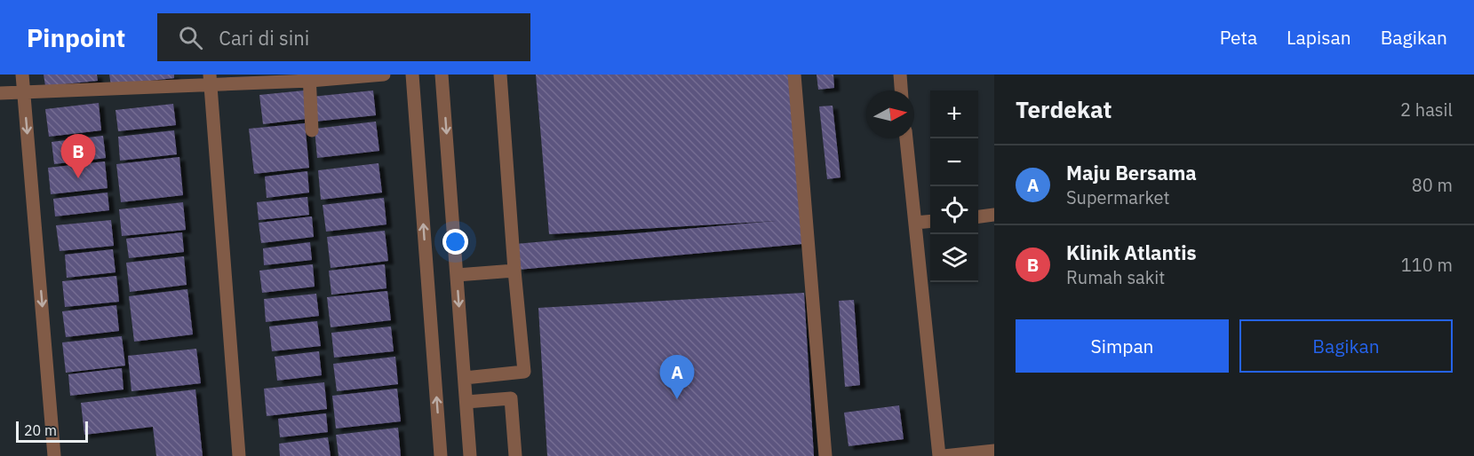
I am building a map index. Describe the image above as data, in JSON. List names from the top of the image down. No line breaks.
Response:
{"scale_bar":"20 m","north":"right","page":{"header":"Pinpoint","search":"Cari di sini","nav":["Peta","Lapisan","Bagikan"],"heading":["Terdekat","2 hasil"],"map_buttons":["+","−"],"pins":["B","A"],"list":[{"mark":"A","name":"Maju Bersama","note":"Supermarket","value":"80 m"},{"mark":"B","name":"Klinik Atlantis","note":"Rumah sakit","value":"110 m"}],"buttons":["Simpan","Bagikan"],"scale":"20 m"}}
